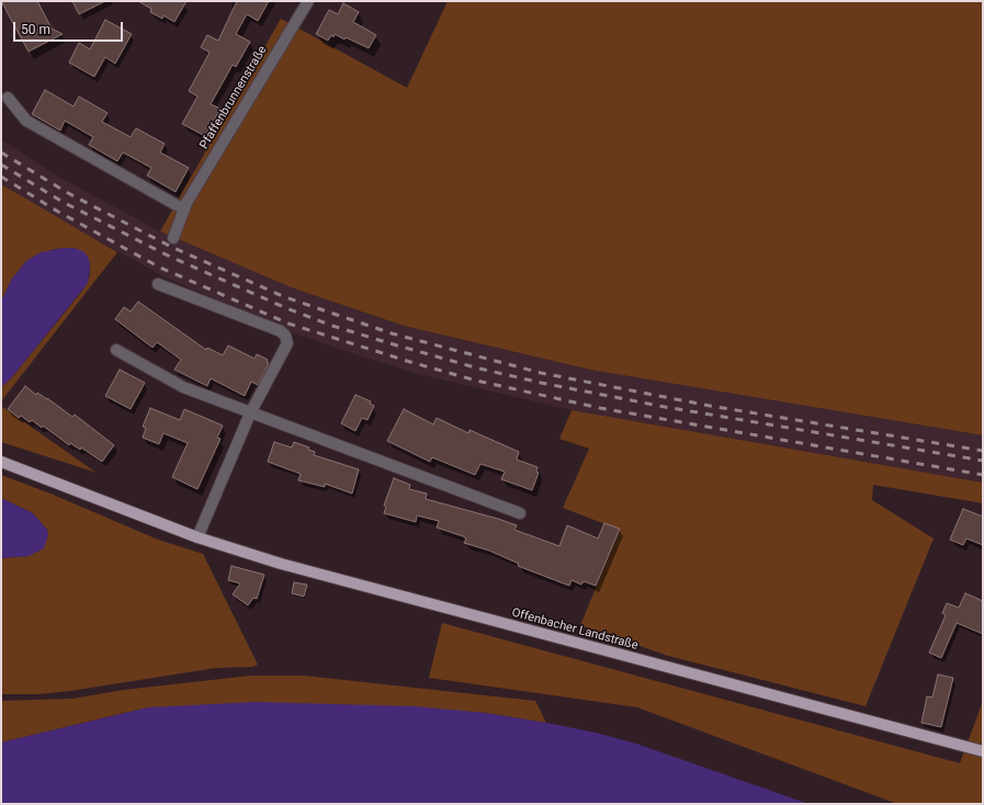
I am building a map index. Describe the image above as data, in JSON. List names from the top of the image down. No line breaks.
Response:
{"streets":{"main road":["Offenbacher Landstraße"],"street":["Pfaffenbrunnenstraße"]},"scale_bar":"50 m"}
